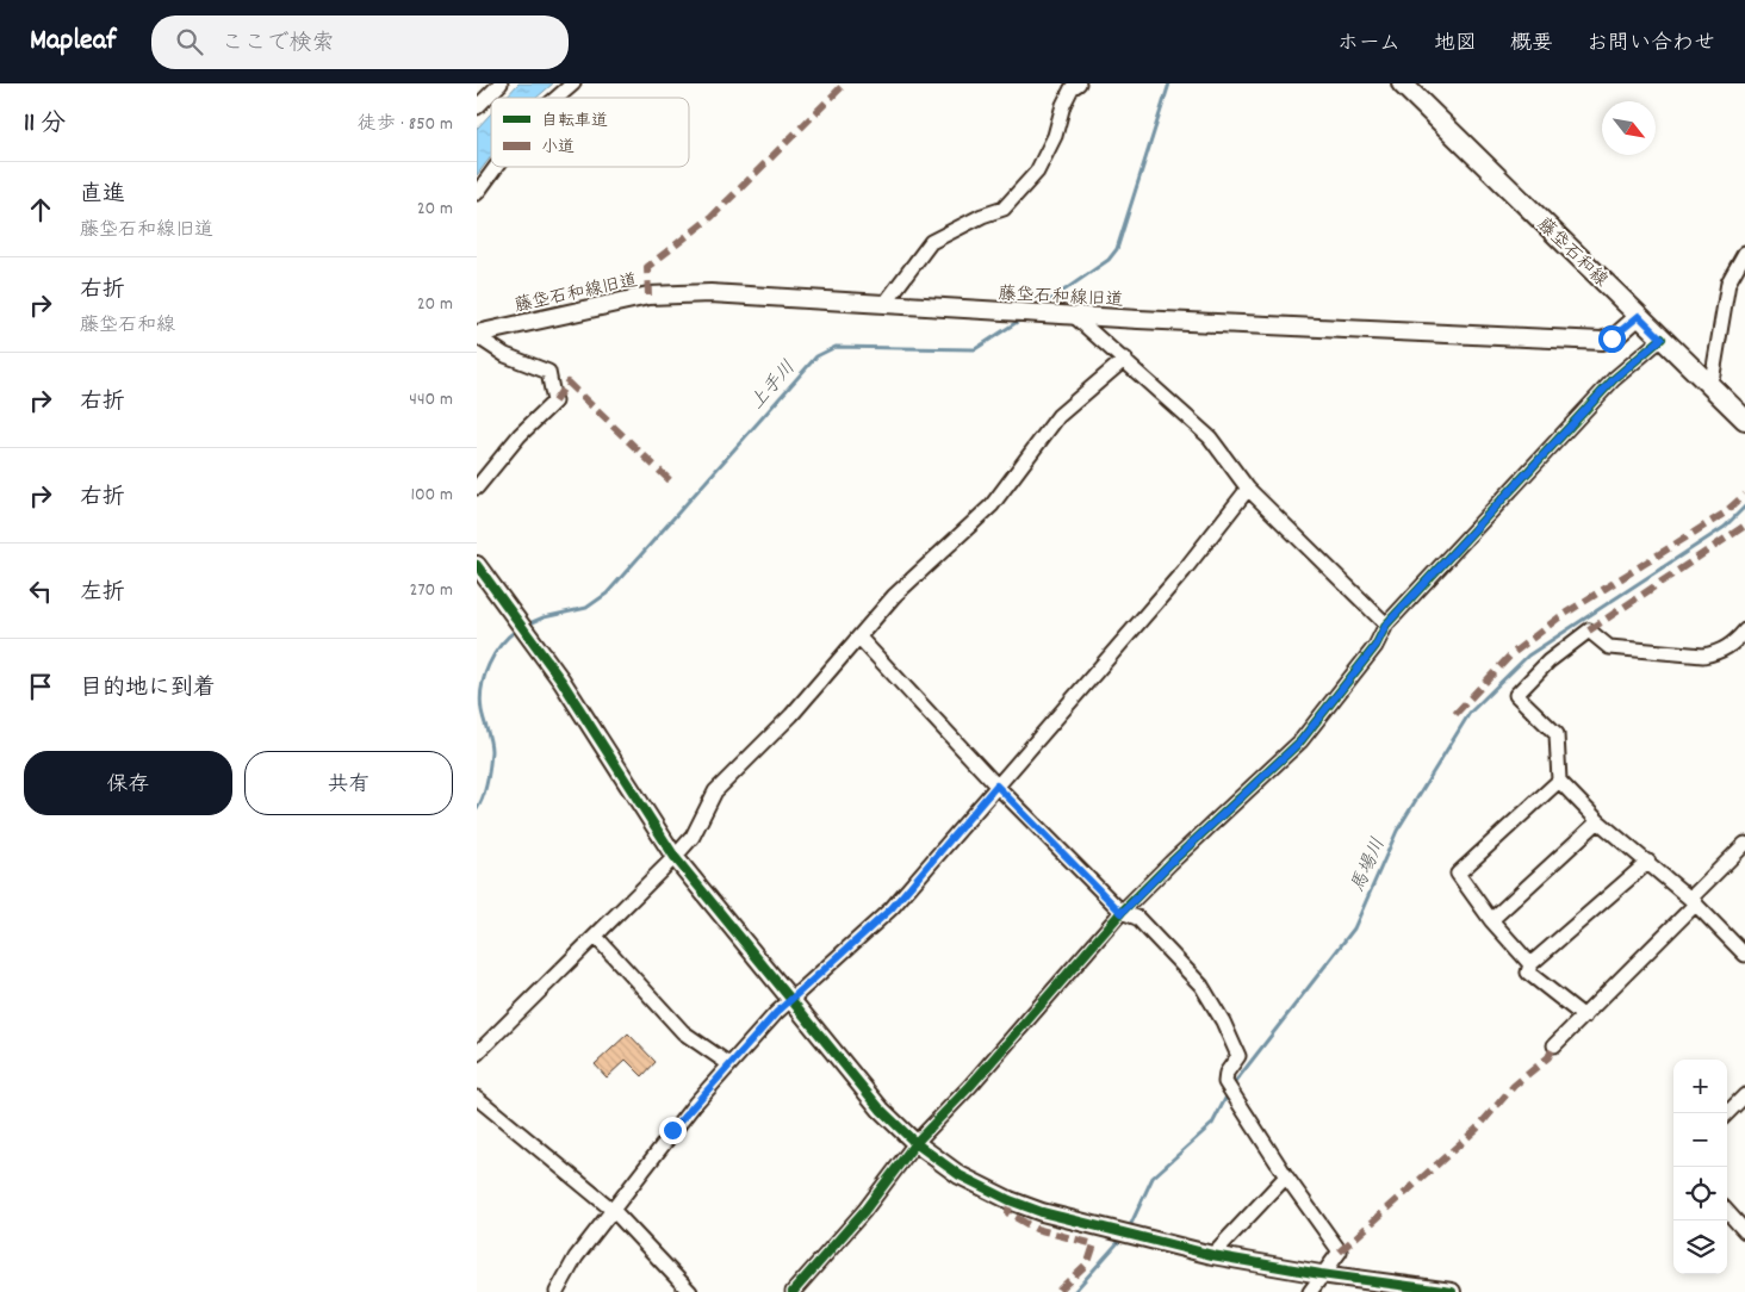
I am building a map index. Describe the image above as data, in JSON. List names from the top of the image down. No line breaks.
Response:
{"streets":{"main road":["藤垈石和線"],"street":["藤垈石和線旧道"]},"crossings":[["藤垈石和線","藤垈石和線旧道"]],"water":["上手川","馬場川"],"legend":["自転車道","小道"],"north":"bottom right","page":{"header":"Mapleaf","search":"ここで検索","nav":["ホーム","地図","概要","お問い合わせ"],"heading":["11 分","徒歩 · 850 m"],"list":[["直進","藤垈石和線旧道","20 m"],["右折","藤垈石和線","20 m"],["右折","440 m"],["右折","100 m"],["左折","270 m"],"目的地に到着"],"buttons":["保存","共有"],"map_buttons":["+","−"]}}
